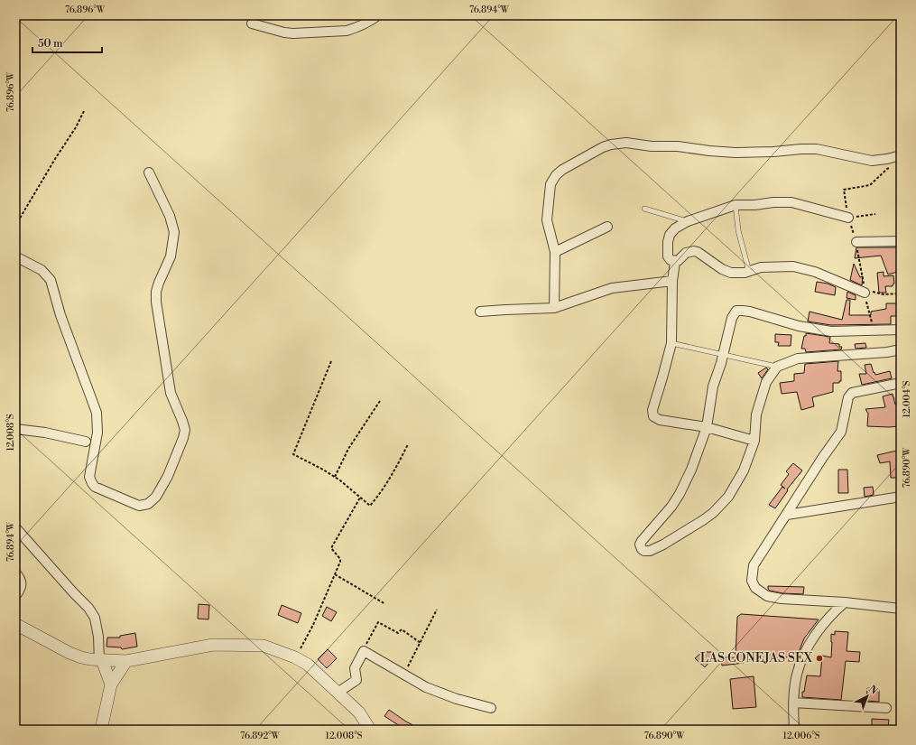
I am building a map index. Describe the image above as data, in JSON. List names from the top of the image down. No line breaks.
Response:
{"places":["LAS CONEJAS SEX"],"scale_bar":"50 m","north":"top right","coordinates":["76.896°W","76.894°W","12.004°S","12.008°S","76.890°W","76.892°W","12.006°S"]}
